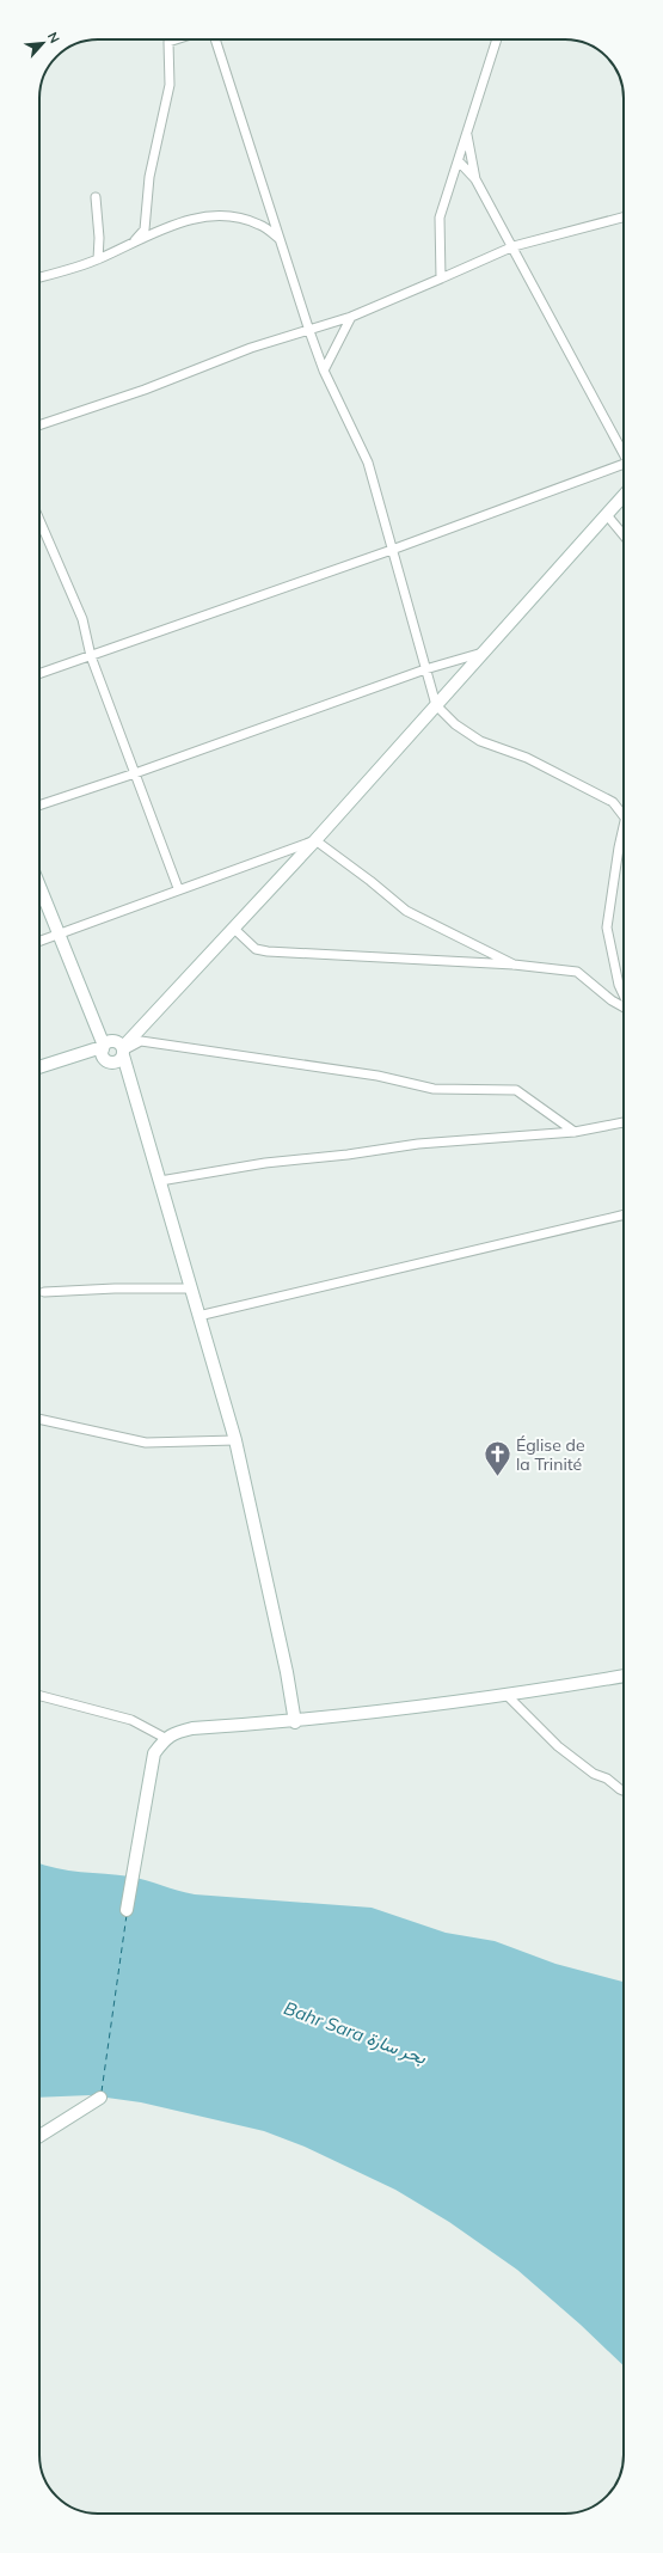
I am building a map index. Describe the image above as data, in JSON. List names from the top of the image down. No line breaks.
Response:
{"water":["Bahr Sara بحر سارة"],"places":{"church":["Église de la Trinité"]},"north":"top right"}
